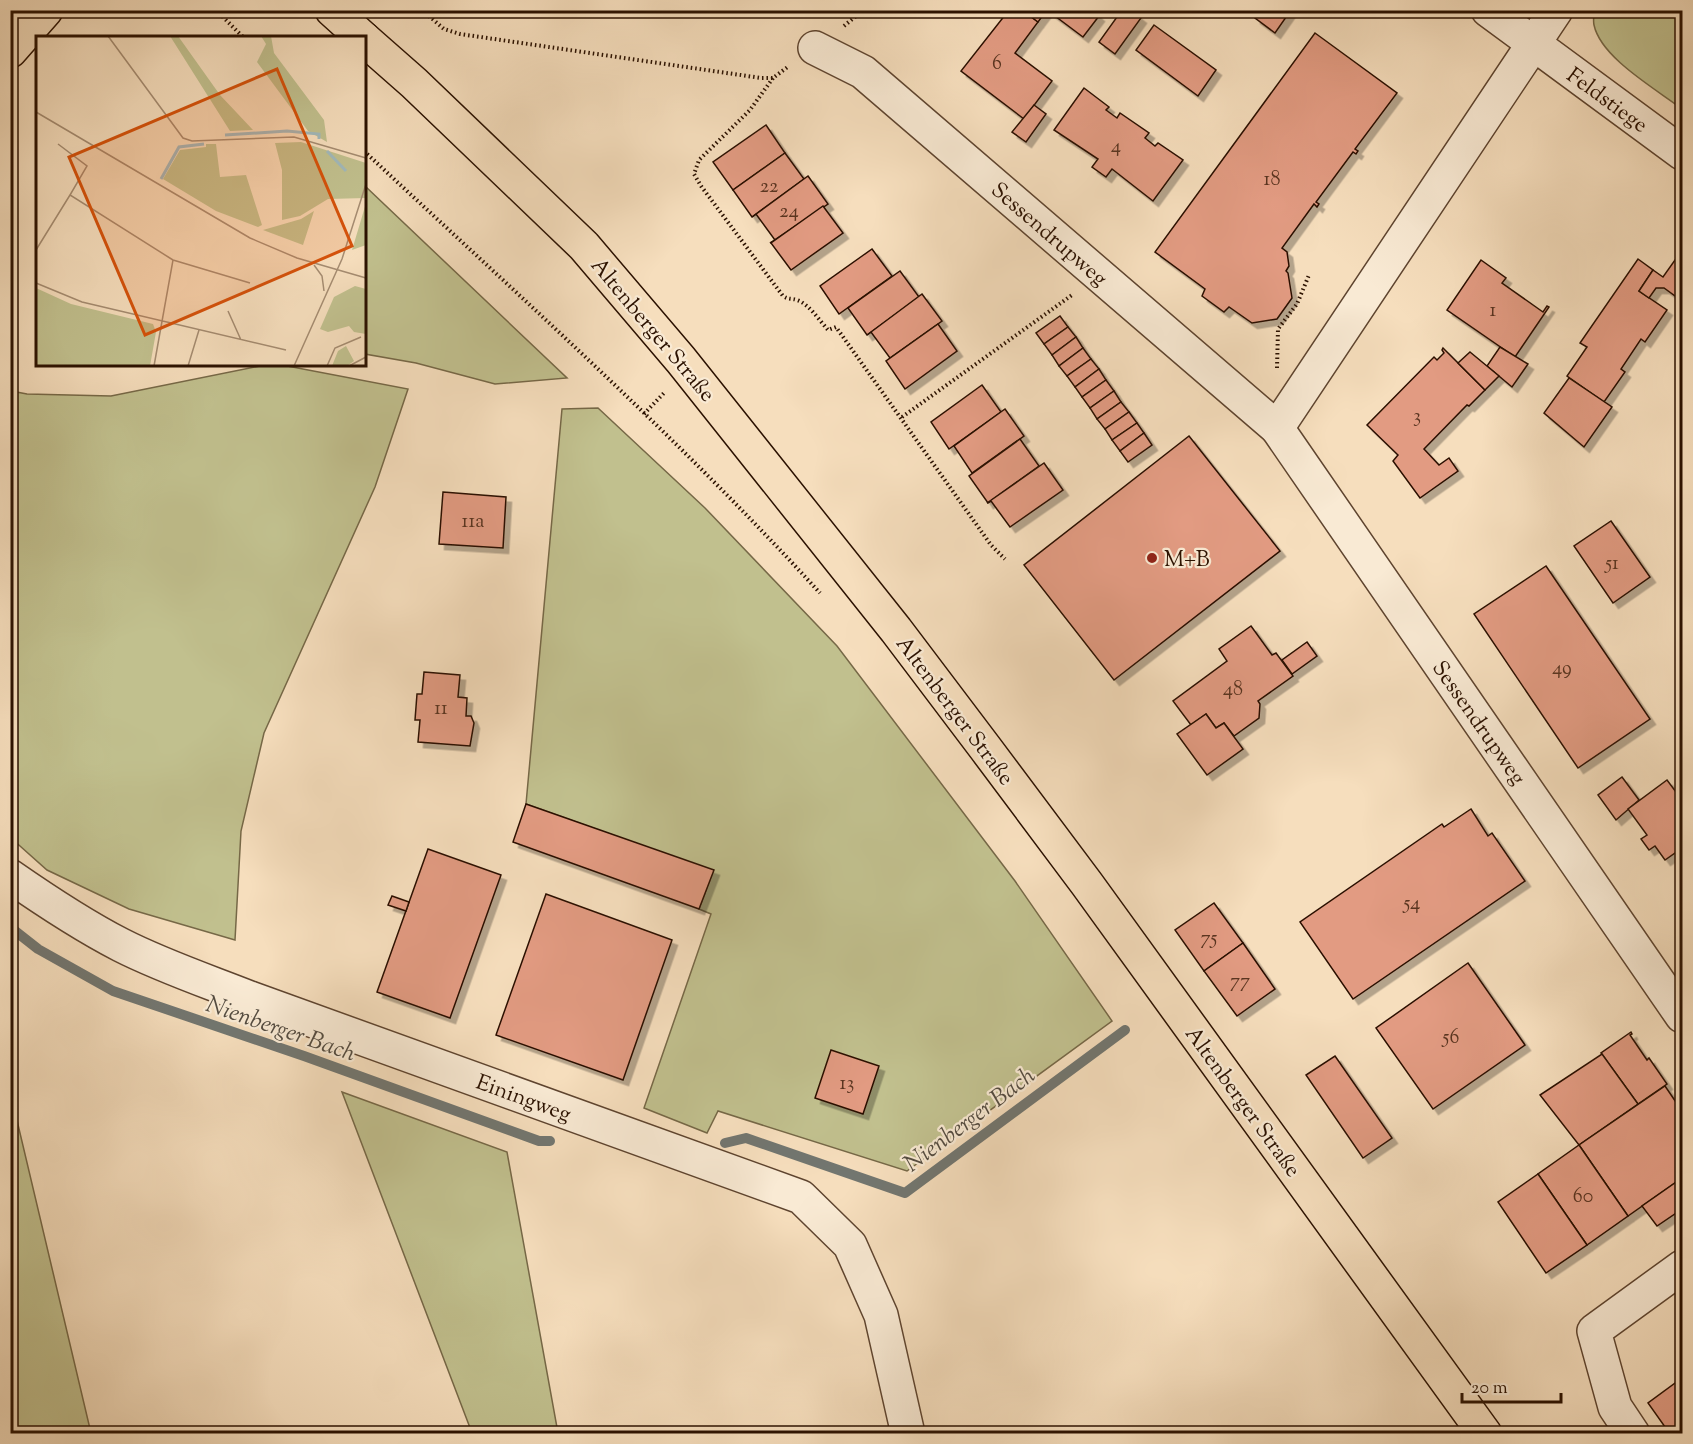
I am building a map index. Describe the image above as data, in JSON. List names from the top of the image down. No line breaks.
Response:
{"streets":{"main road":["Altenberger Straße"],"street":["Feldstiege","Sessendrupweg","Einingweg"]},"water":["Nienberger Bach"],"places":["M+B"],"house_numbers":["6","4","18","22","24","1","3","11a","51","49","48","11","54","75","77","56","13","60"],"scale_bar":"20 m"}
